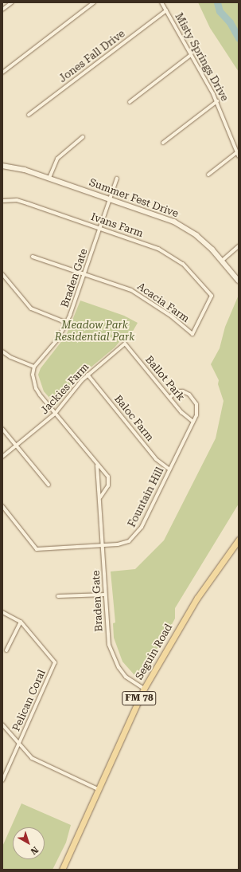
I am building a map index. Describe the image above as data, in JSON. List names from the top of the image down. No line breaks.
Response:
{"streets":{"main road":["Seguin Road","FM 78"],"street":["Jones Fall Drive","Misty Springs Drive","Summer Fest Drive","Ivans Farm","Braden Gate","Acacia Farm","Ballot Park","Jackies Farm","Baloc Farm","Fountain Hill","Pelican Coral"]},"crossings":[["Jones Fall Drive","Misty Springs Drive"],["Summer Fest Drive","Braden Gate"],["Ivans Farm","Braden Gate"],["Ivans Farm","Acacia Farm"],["Braden Gate","Acacia Farm"],["Braden Gate","Fountain Hill"],["Braden Gate","Seguin Road"],["Ballot Park","Jackies Farm"],["Ballot Park","Fountain Hill"],["Jackies Farm","Baloc Farm"],["Baloc Farm","Fountain Hill"]],"parks":["Meadow Park Residential Park"],"north":"bottom right"}
